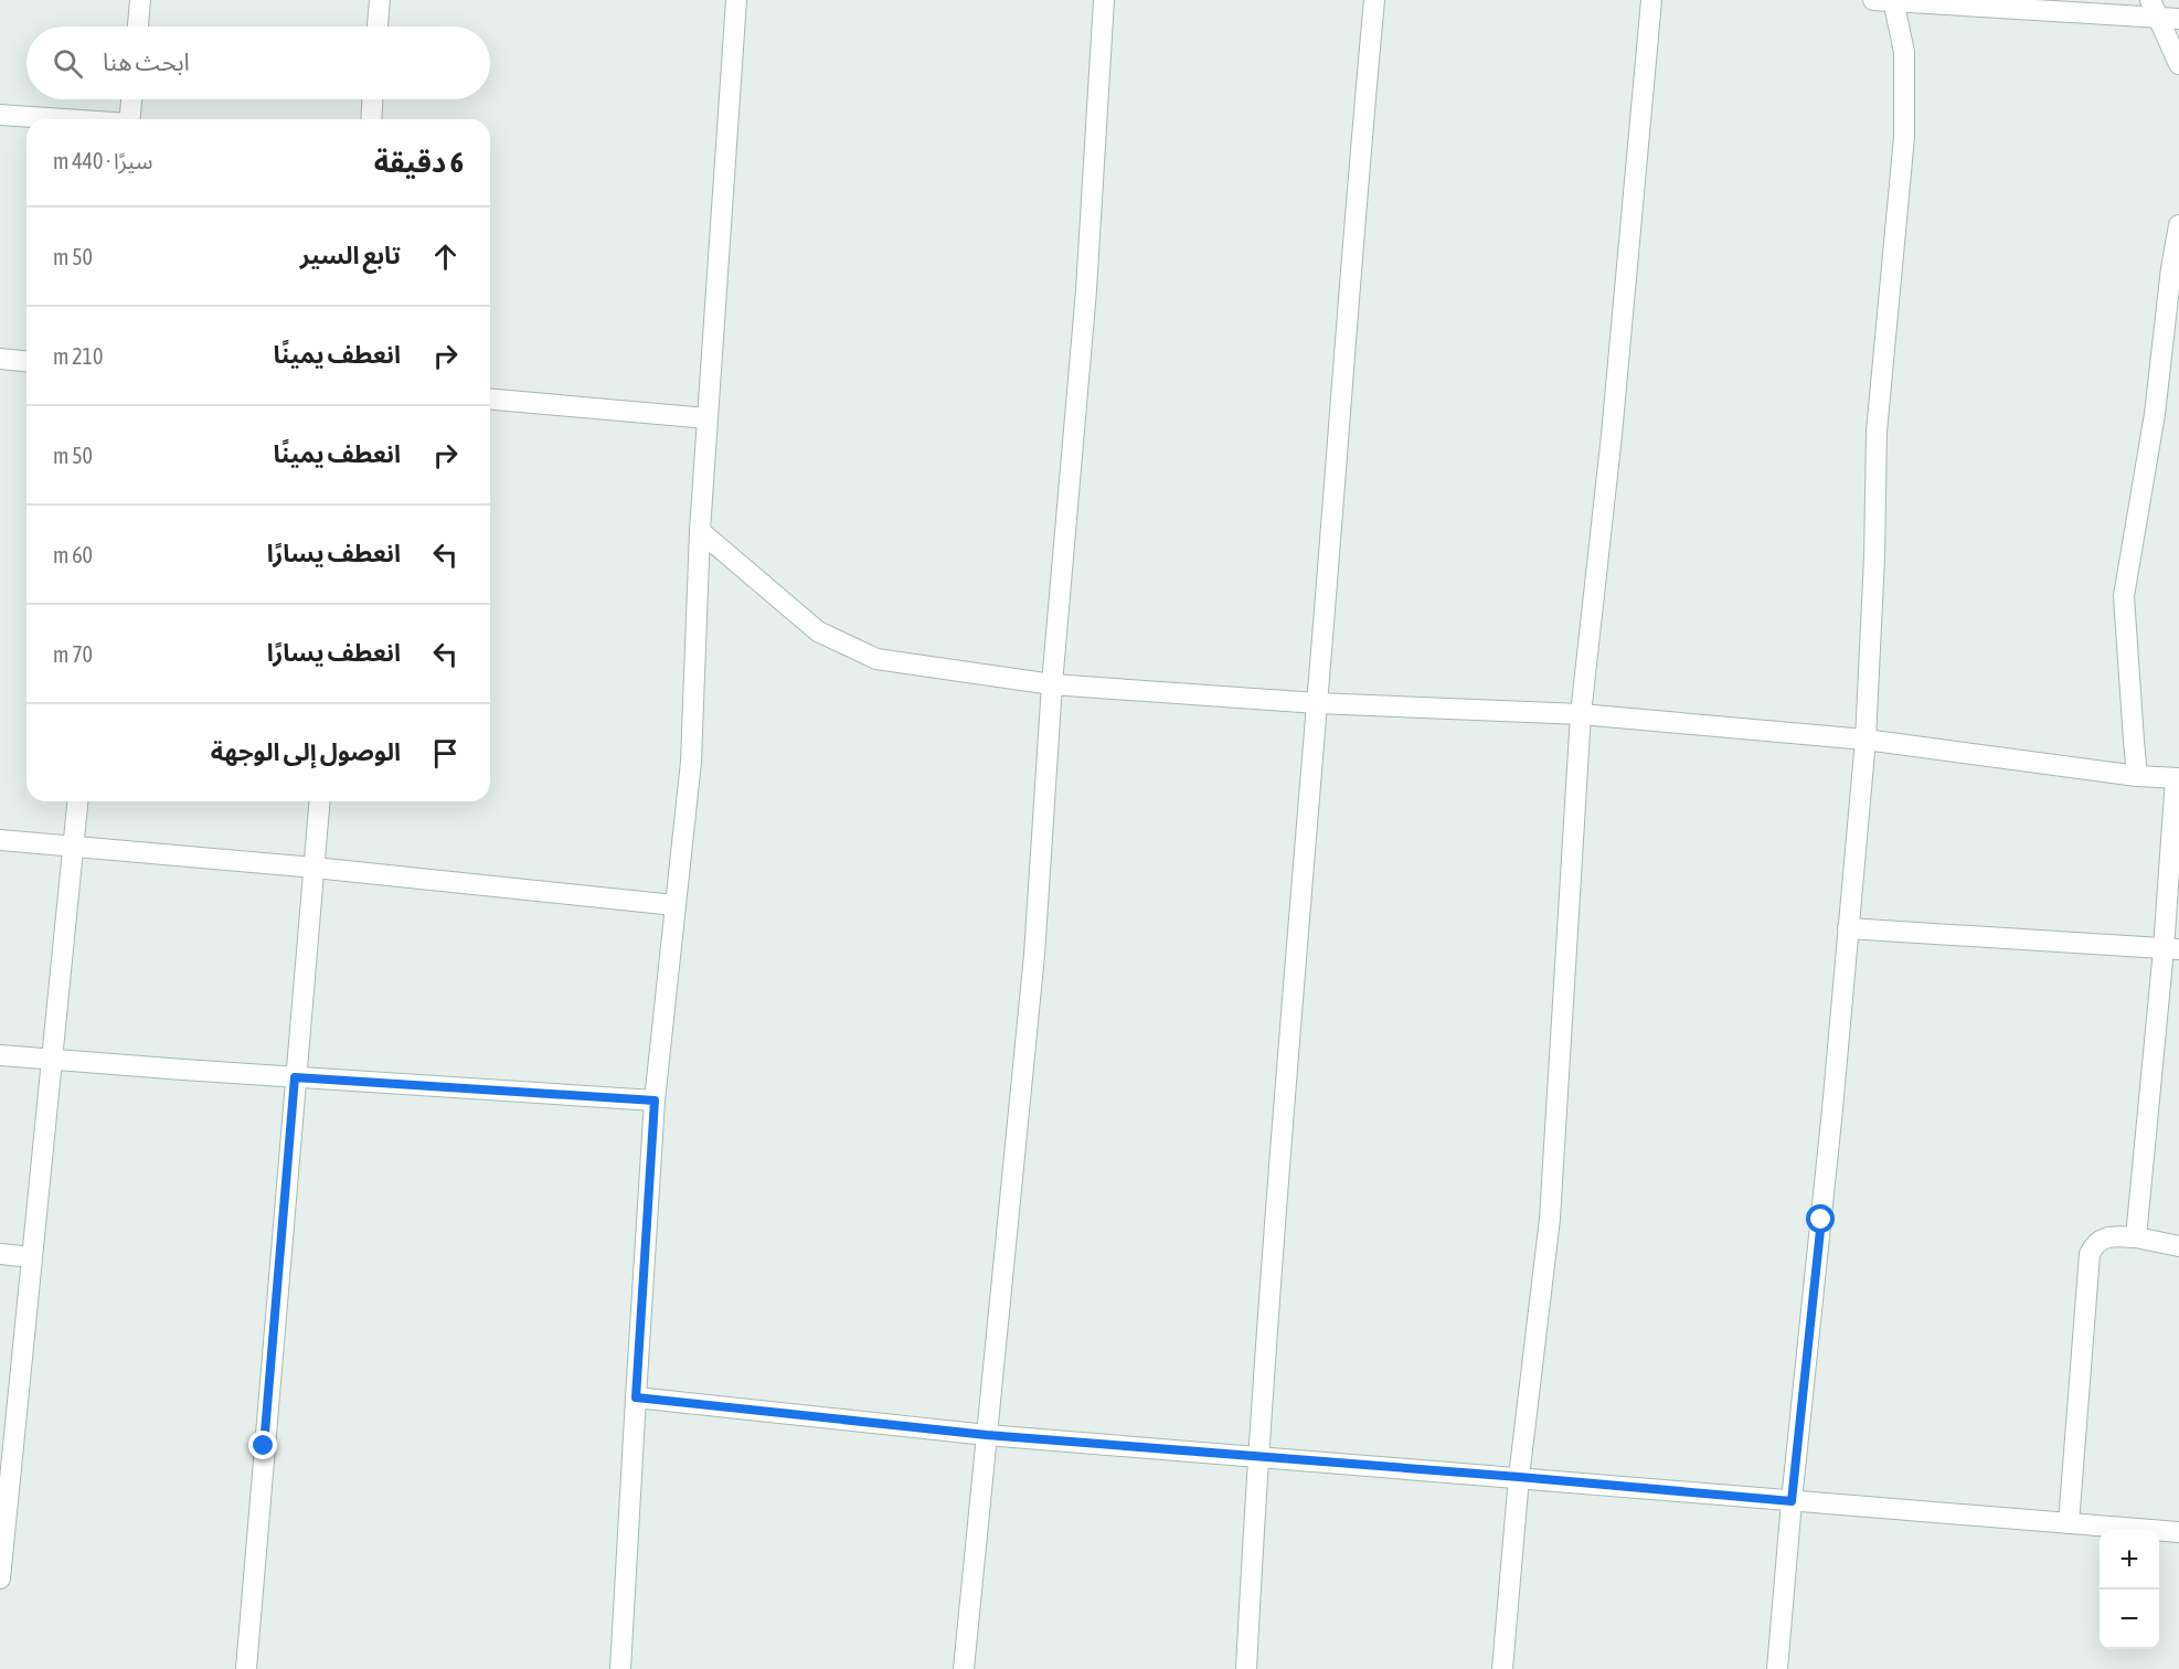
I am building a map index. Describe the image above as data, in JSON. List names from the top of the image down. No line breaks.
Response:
{"page":{"search":"ابحث هنا","heading":["6 دقيقة","سيرًا · 440 m"],"list":[["تابع السير","50 m"],["انعطف يمينًا","210 m"],["انعطف يمينًا","50 m"],["انعطف يسارًا","60 m"],["انعطف يسارًا","70 m"],"الوصول إلى الوجهة"],"map_buttons":["+","−"]}}
